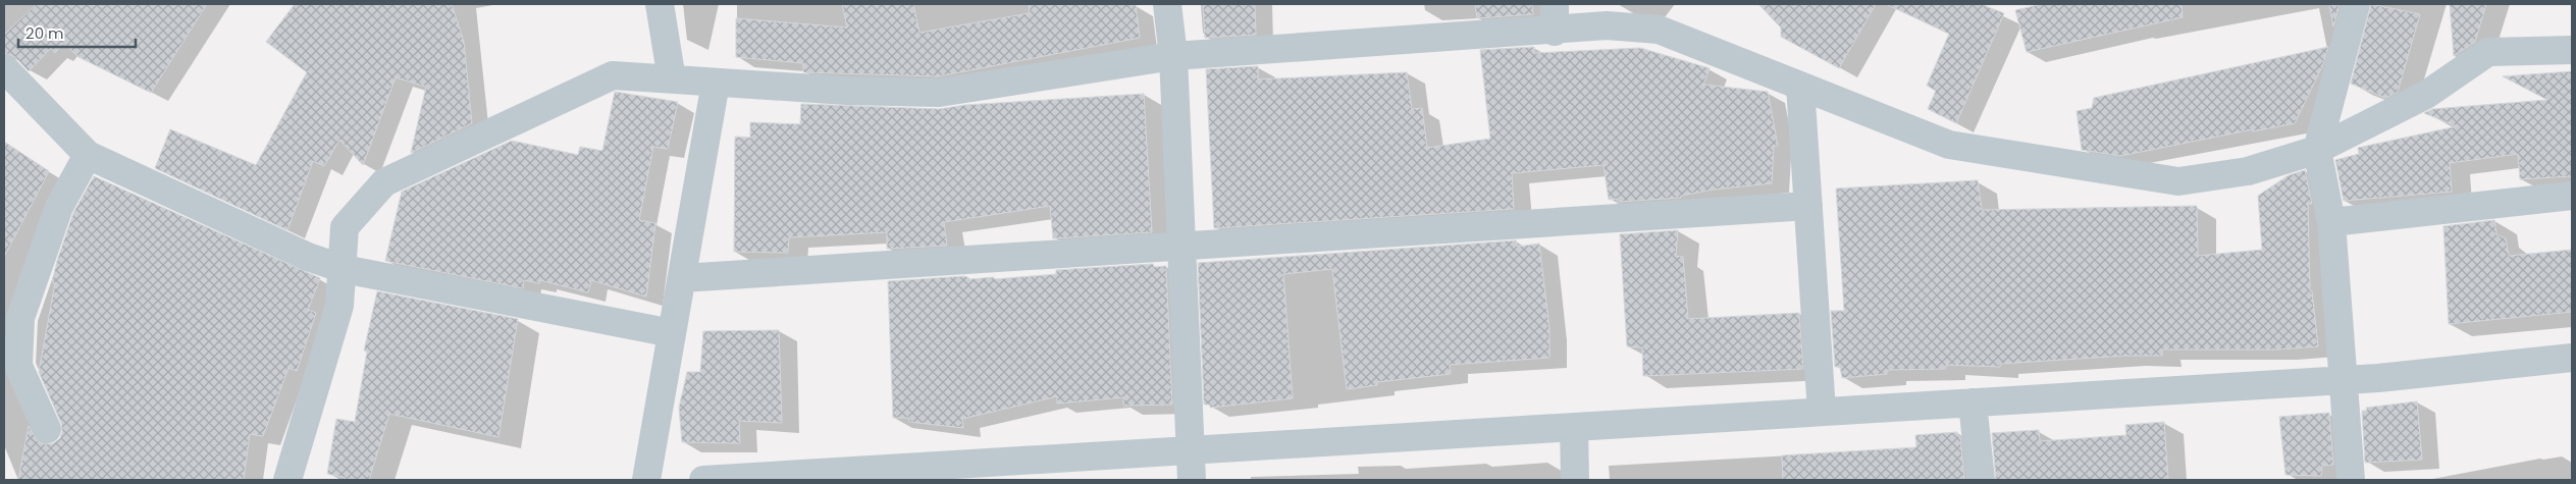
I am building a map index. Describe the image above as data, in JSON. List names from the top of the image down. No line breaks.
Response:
{"scale_bar":"20 m"}
